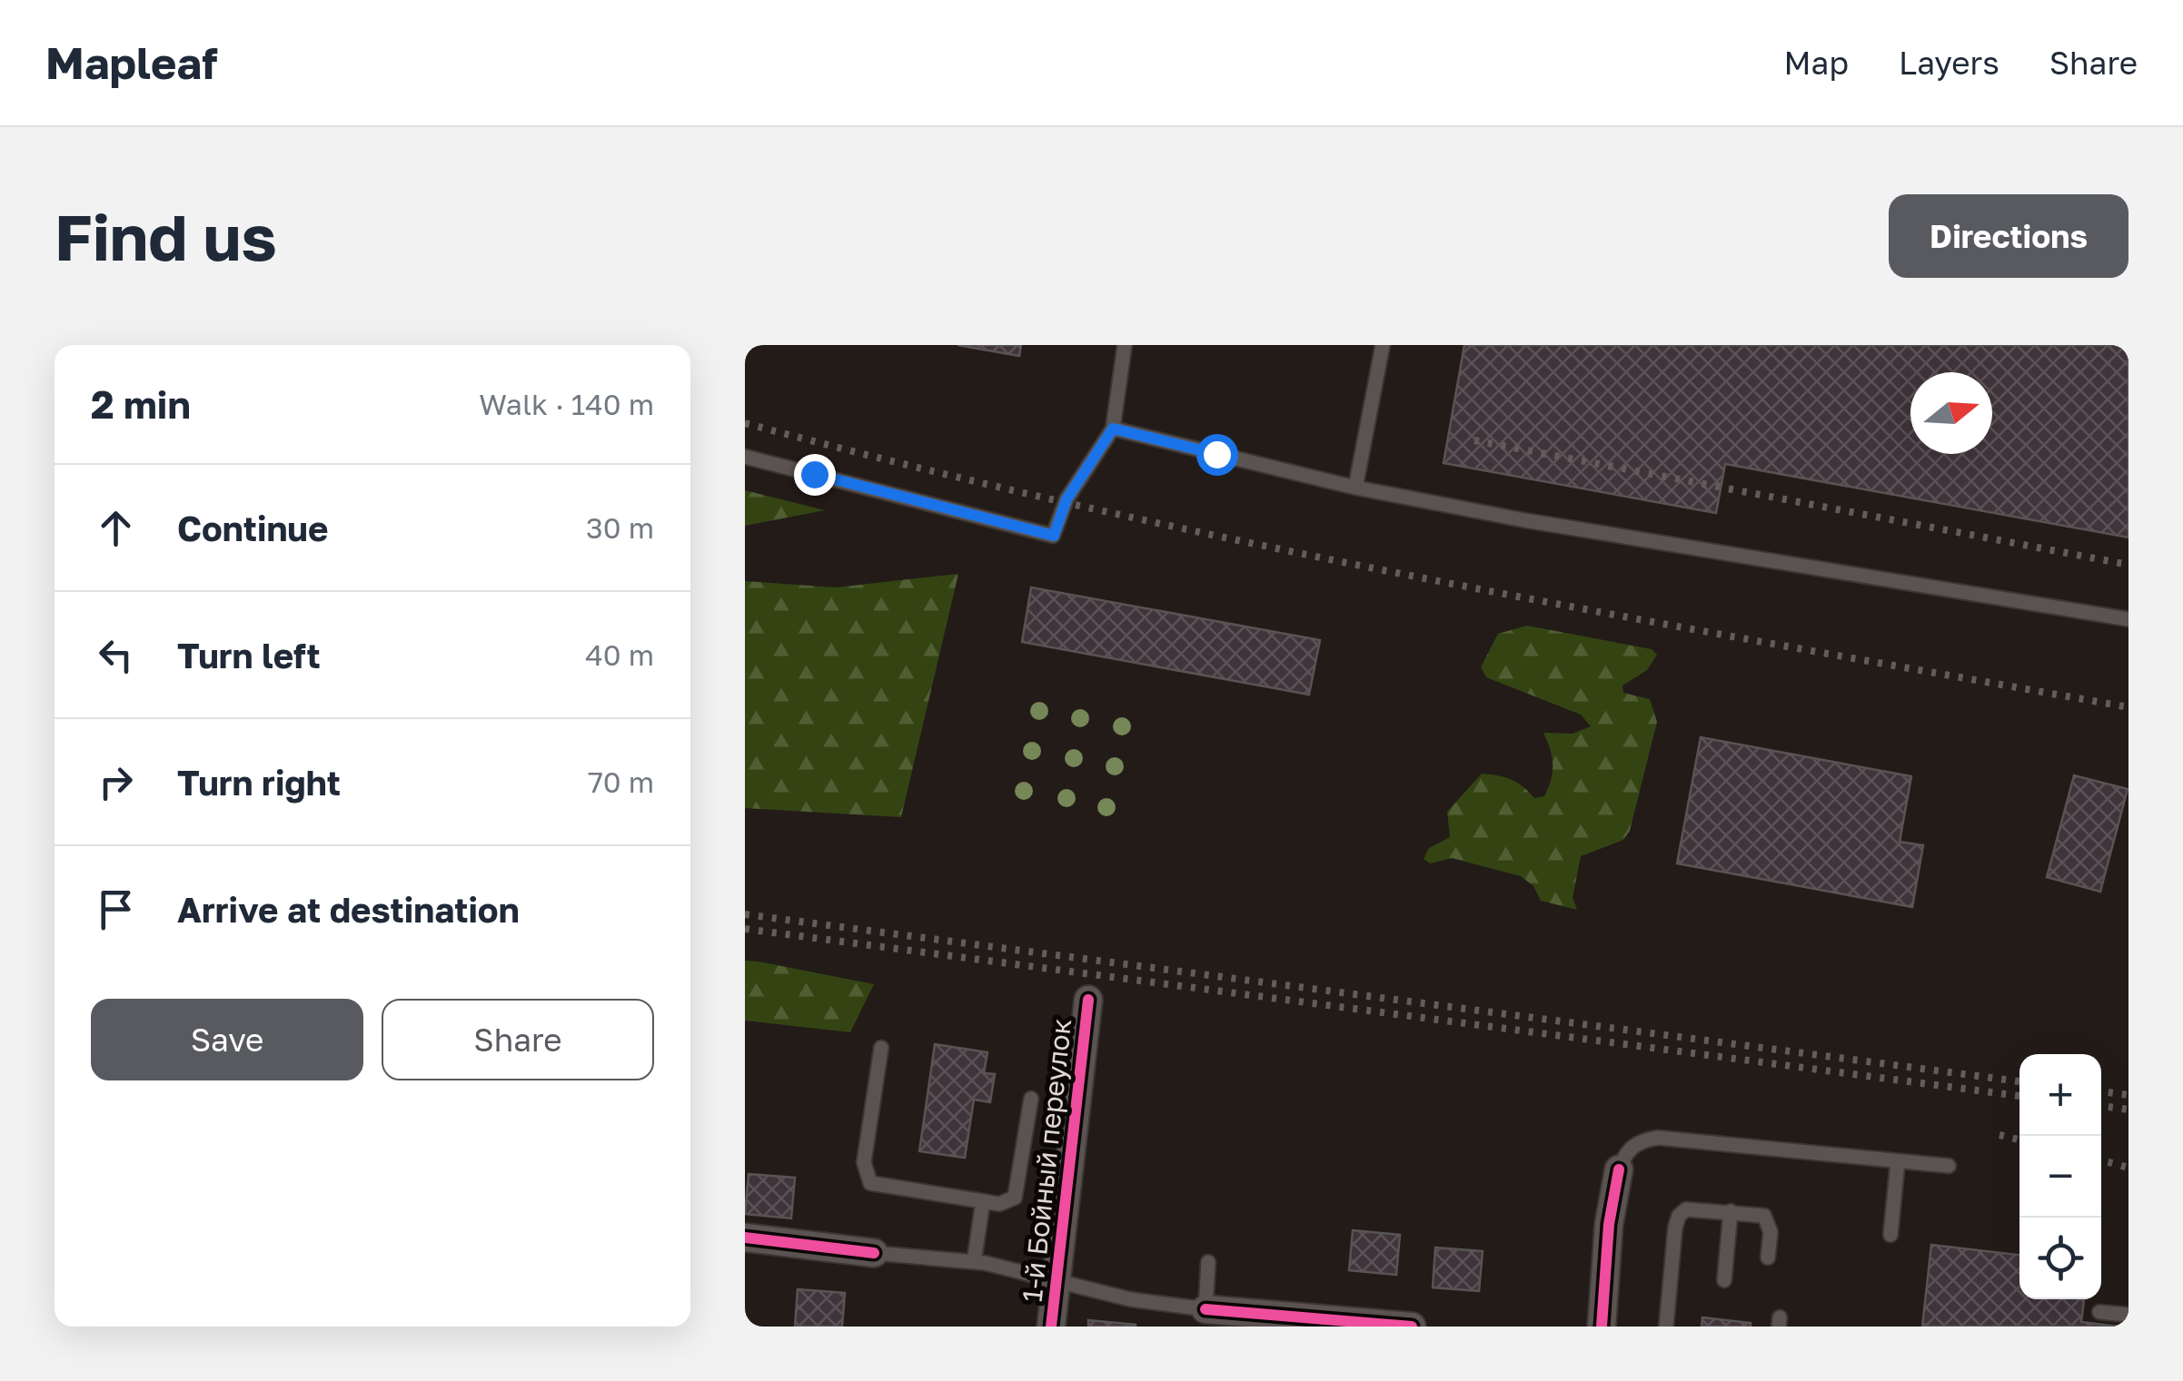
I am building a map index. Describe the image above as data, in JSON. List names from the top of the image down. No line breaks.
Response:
{"streets":{"street":["1-й Бойный переулок"]},"north":"right","page":{"header":"Mapleaf","nav":["Map","Layers","Share"],"buttons":["Directions",["Save","Share"]],"title":"Find us","heading":["2 min","Walk · 140 m"],"list":[["Continue","30 m"],["Turn left","40 m"],["Turn right","70 m"],"Arrive at destination"],"map_buttons":["+","−"]}}
